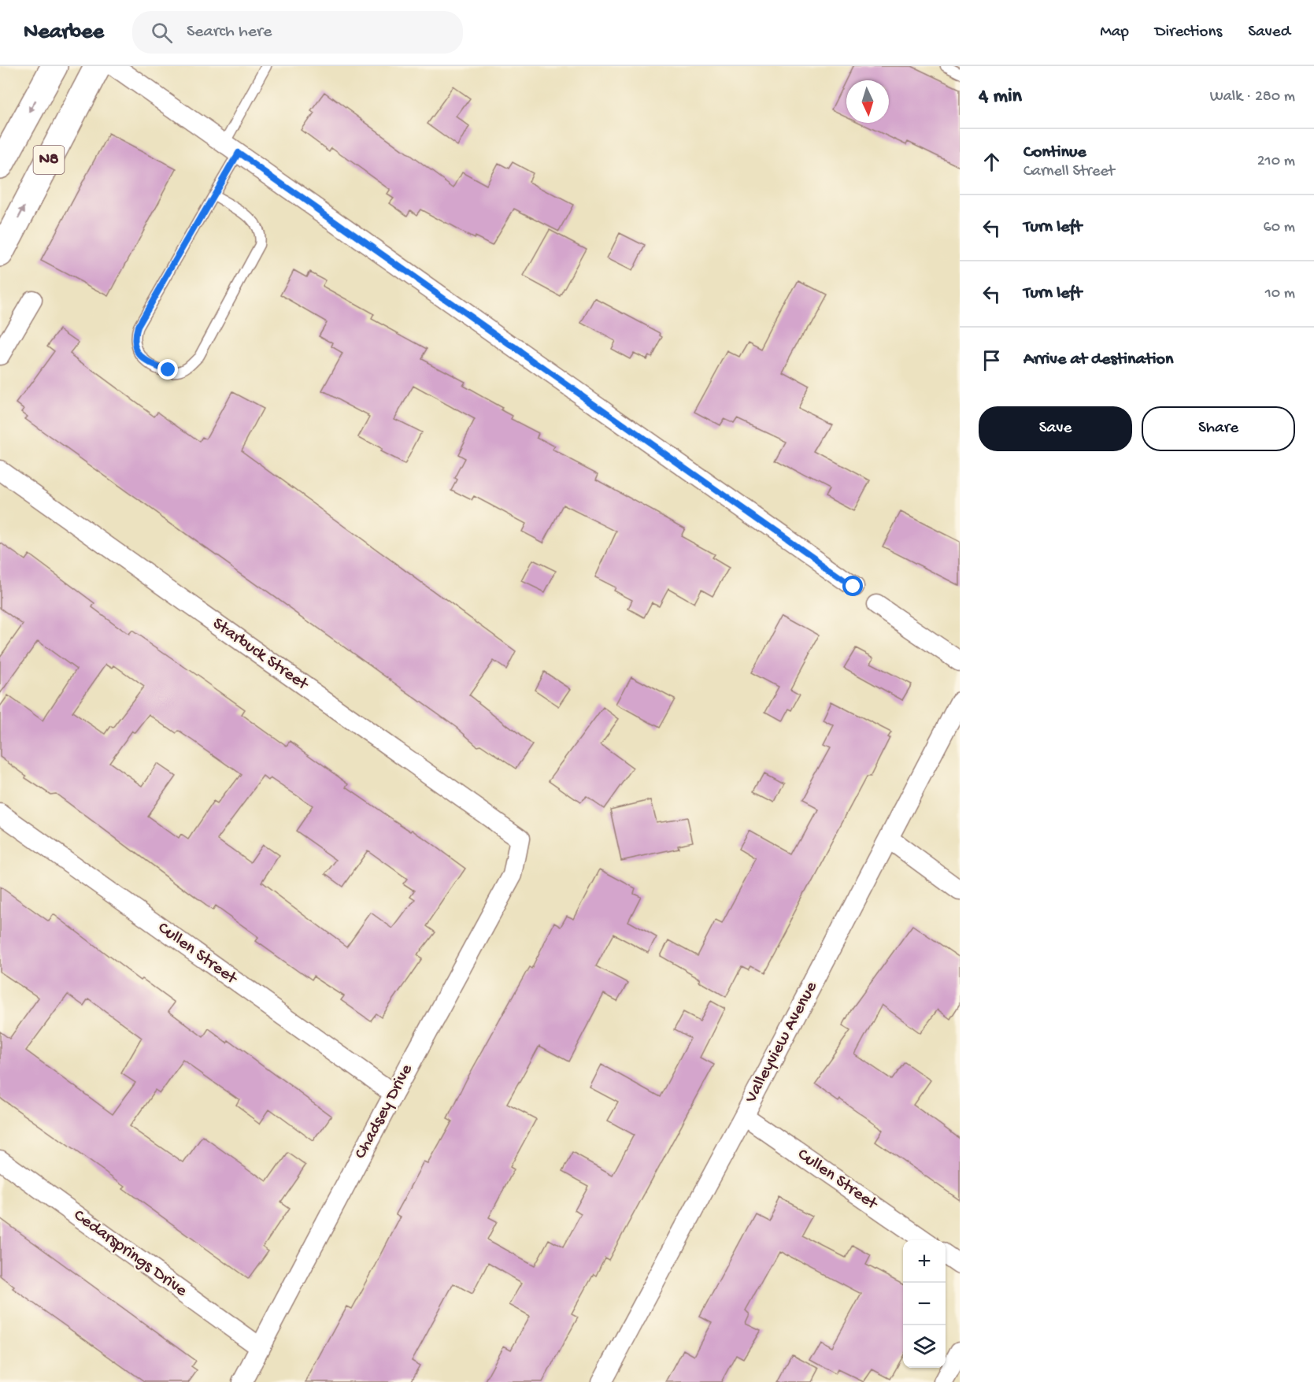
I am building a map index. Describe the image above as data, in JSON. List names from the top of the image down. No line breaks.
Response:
{"streets":{"main road":["N8"],"street":["Starbuck Street","Cullen Street","Valleyview Avenue","Chadsey Drive","Cedarsprings Drive"]},"crossings":[["Starbuck Street","Chadsey Drive"],["Cullen Street","Valleyview Avenue"],["Cullen Street","Chadsey Drive"],["Chadsey Drive","Cedarsprings Drive"]],"north":"bottom","page":{"header":"Nearbee","search":"Search here","nav":["Map","Directions","Saved"],"heading":["4 min","Walk · 280 m"],"list":[["Continue","Carnell Street","210 m"],["Turn left","60 m"],["Turn left","10 m"],"Arrive at destination"],"buttons":["Save","Share"],"map_buttons":["+","−"]}}
